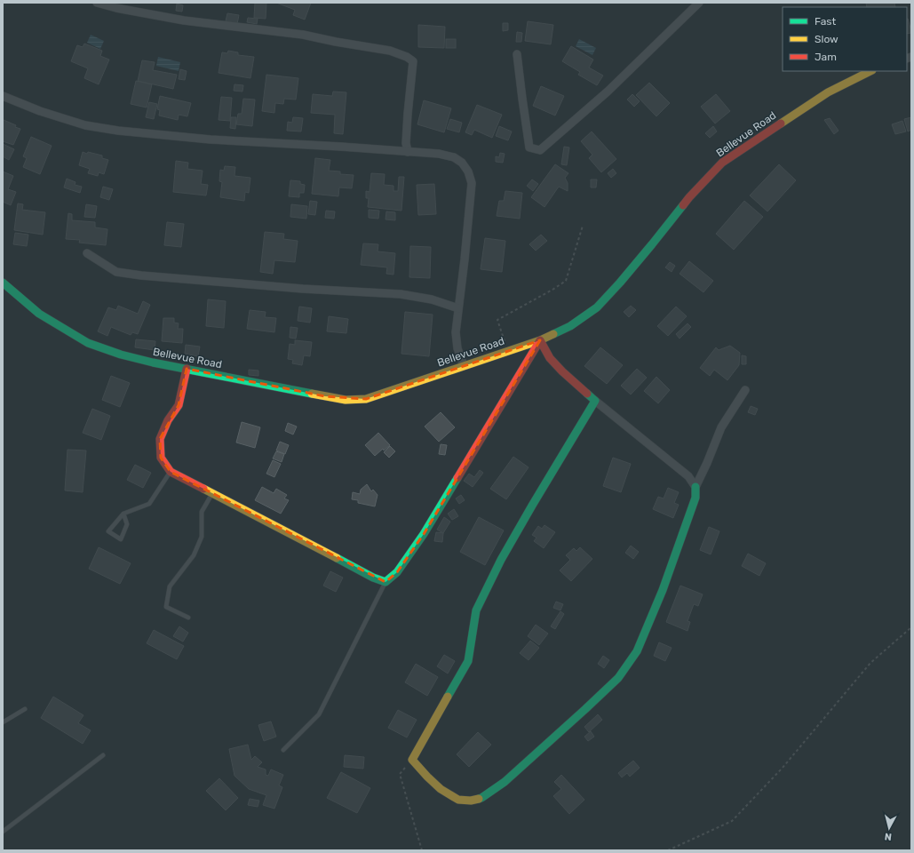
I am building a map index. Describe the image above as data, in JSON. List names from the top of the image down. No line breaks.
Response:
{"streets":{"street":["Bellevue Road"]},"legend":["Fast","Slow","Jam"],"north":"bottom"}
